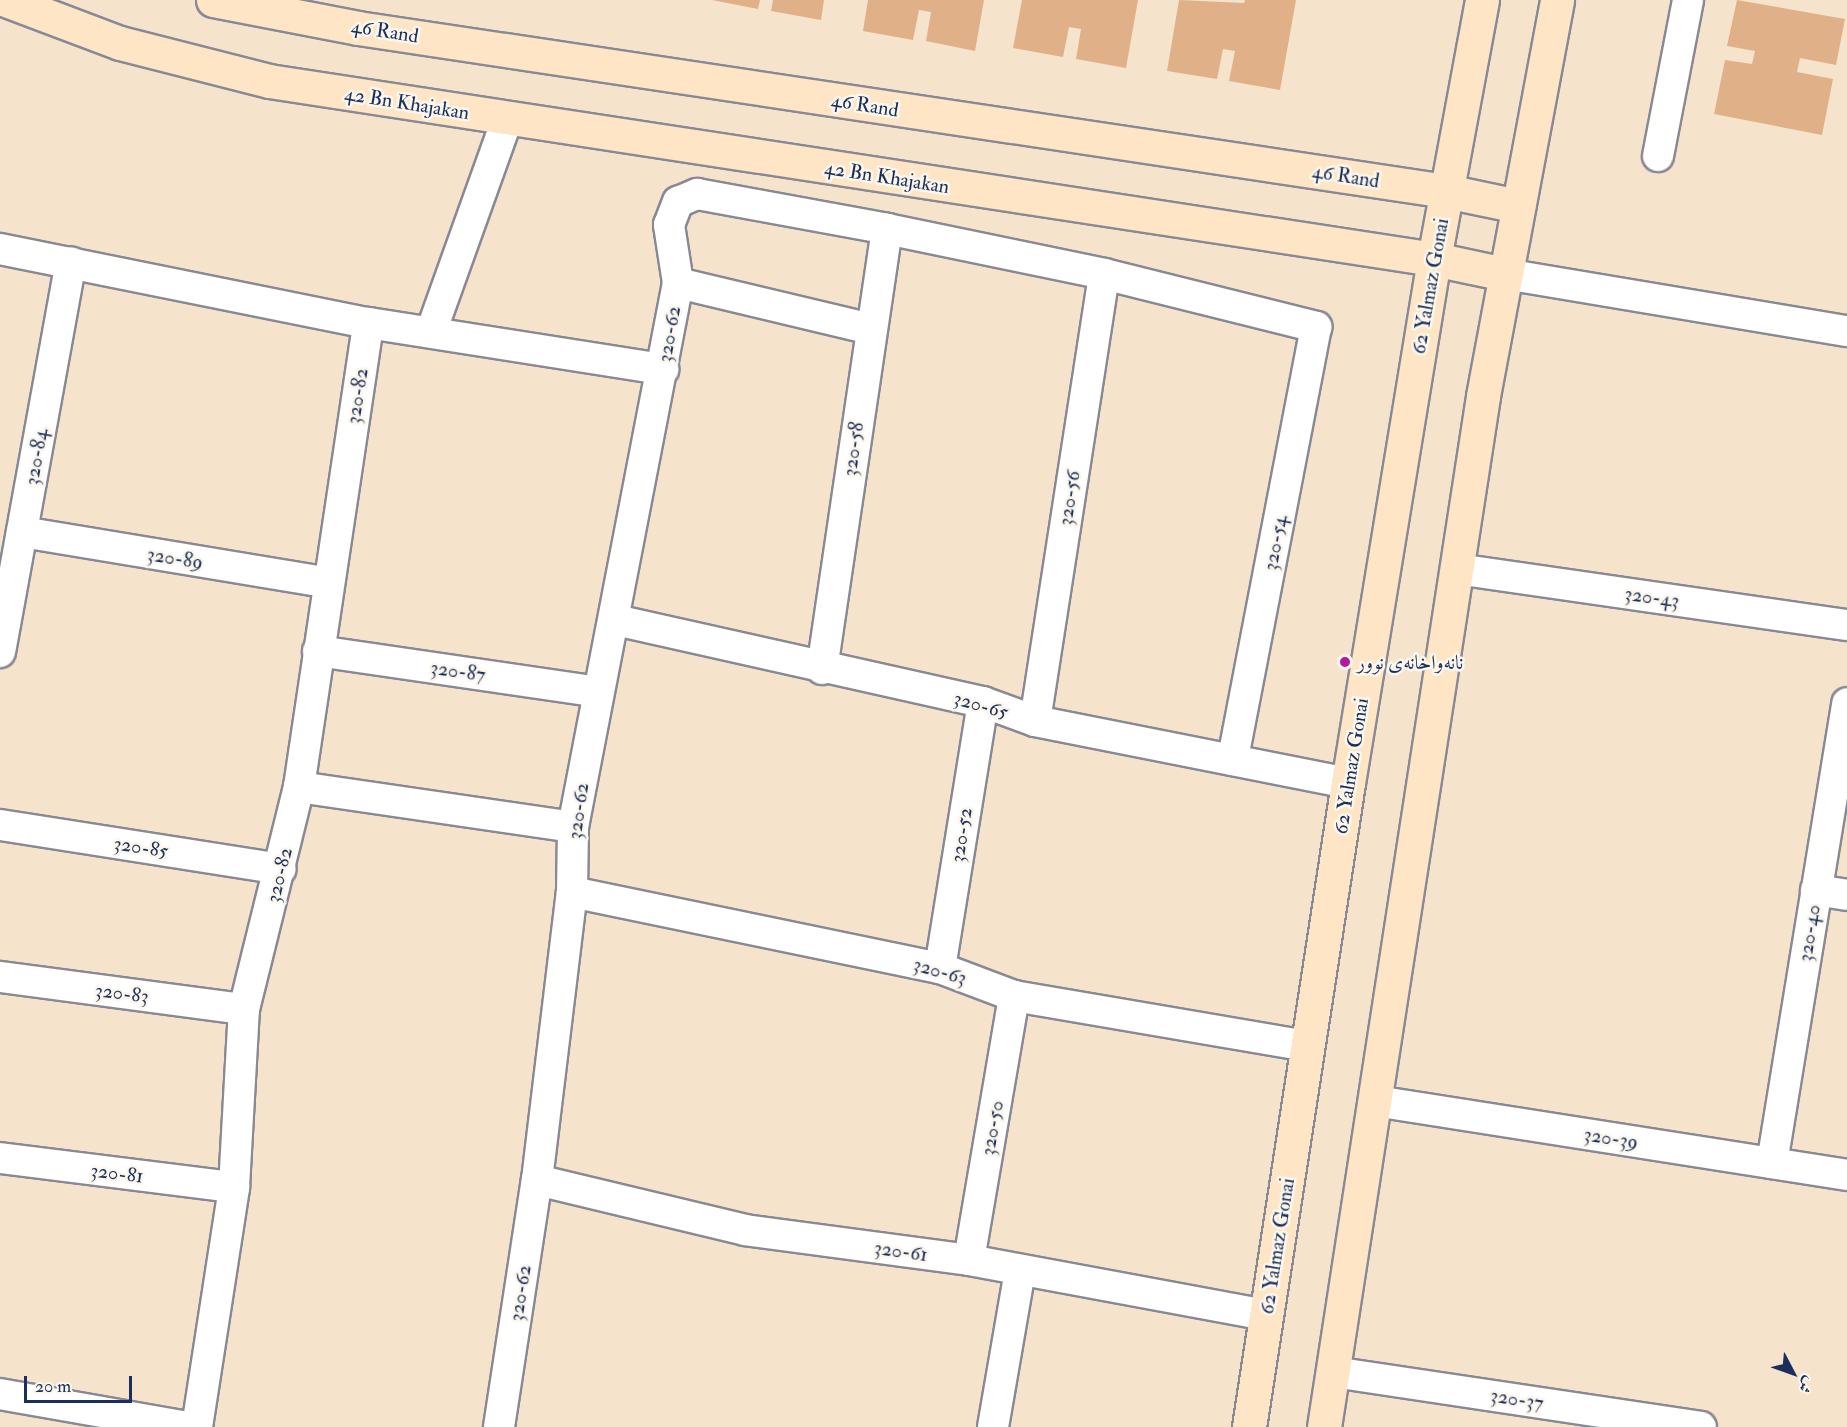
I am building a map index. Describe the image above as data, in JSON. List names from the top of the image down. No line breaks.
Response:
{"streets":{"main road":["46 Rand","42 Bn Khajakan","62 Yalmaz Gonai"],"street":["320-62","320-82","320-58","320-84","320-56","320-54","320-89","320-43","320-87","320-65","320-52","320-85","320-40","320-63","320-83","320-50","320-39","320-81","320-61","320-37"]},"crossings":[["46 Rand","62 Yalmaz Gonai"],["42 Bn Khajakan","62 Yalmaz Gonai"],["62 Yalmaz Gonai","320-65"],["62 Yalmaz Gonai","320-63"],["62 Yalmaz Gonai","320-61"],["320-62","320-58"],["320-62","320-87"],["320-62","320-65"],["320-62","320-63"],["320-62","320-61"],["320-82","320-89"],["320-82","320-87"],["320-82","320-85"],["320-82","320-83"],["320-82","320-81"],["320-58","320-65"],["320-84","320-89"],["320-56","320-54"],["320-56","320-65"],["320-54","320-65"],["320-65","320-52"],["320-52","320-63"],["320-40","320-39"],["320-63","320-50"],["320-50","320-61"]],"places":["نانەواخانەی نوور"],"scale_bar":"20 m","north":"bottom right"}
